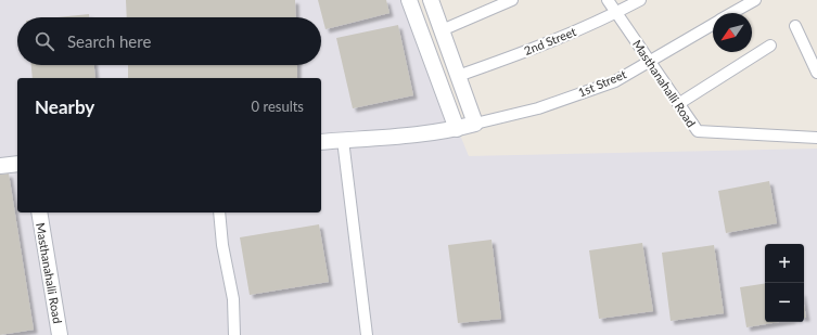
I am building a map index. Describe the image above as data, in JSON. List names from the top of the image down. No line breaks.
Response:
{"streets":{"street":["2nd Street","1st Street","Masthanahalli Road"]},"crossings":[["2nd Street","Masthanahalli Road"],["1st Street","Masthanahalli Road"]],"north":"bottom left","page":{"search":"Search here","heading":["Nearby","0 results"],"map_buttons":["+","−"]}}
